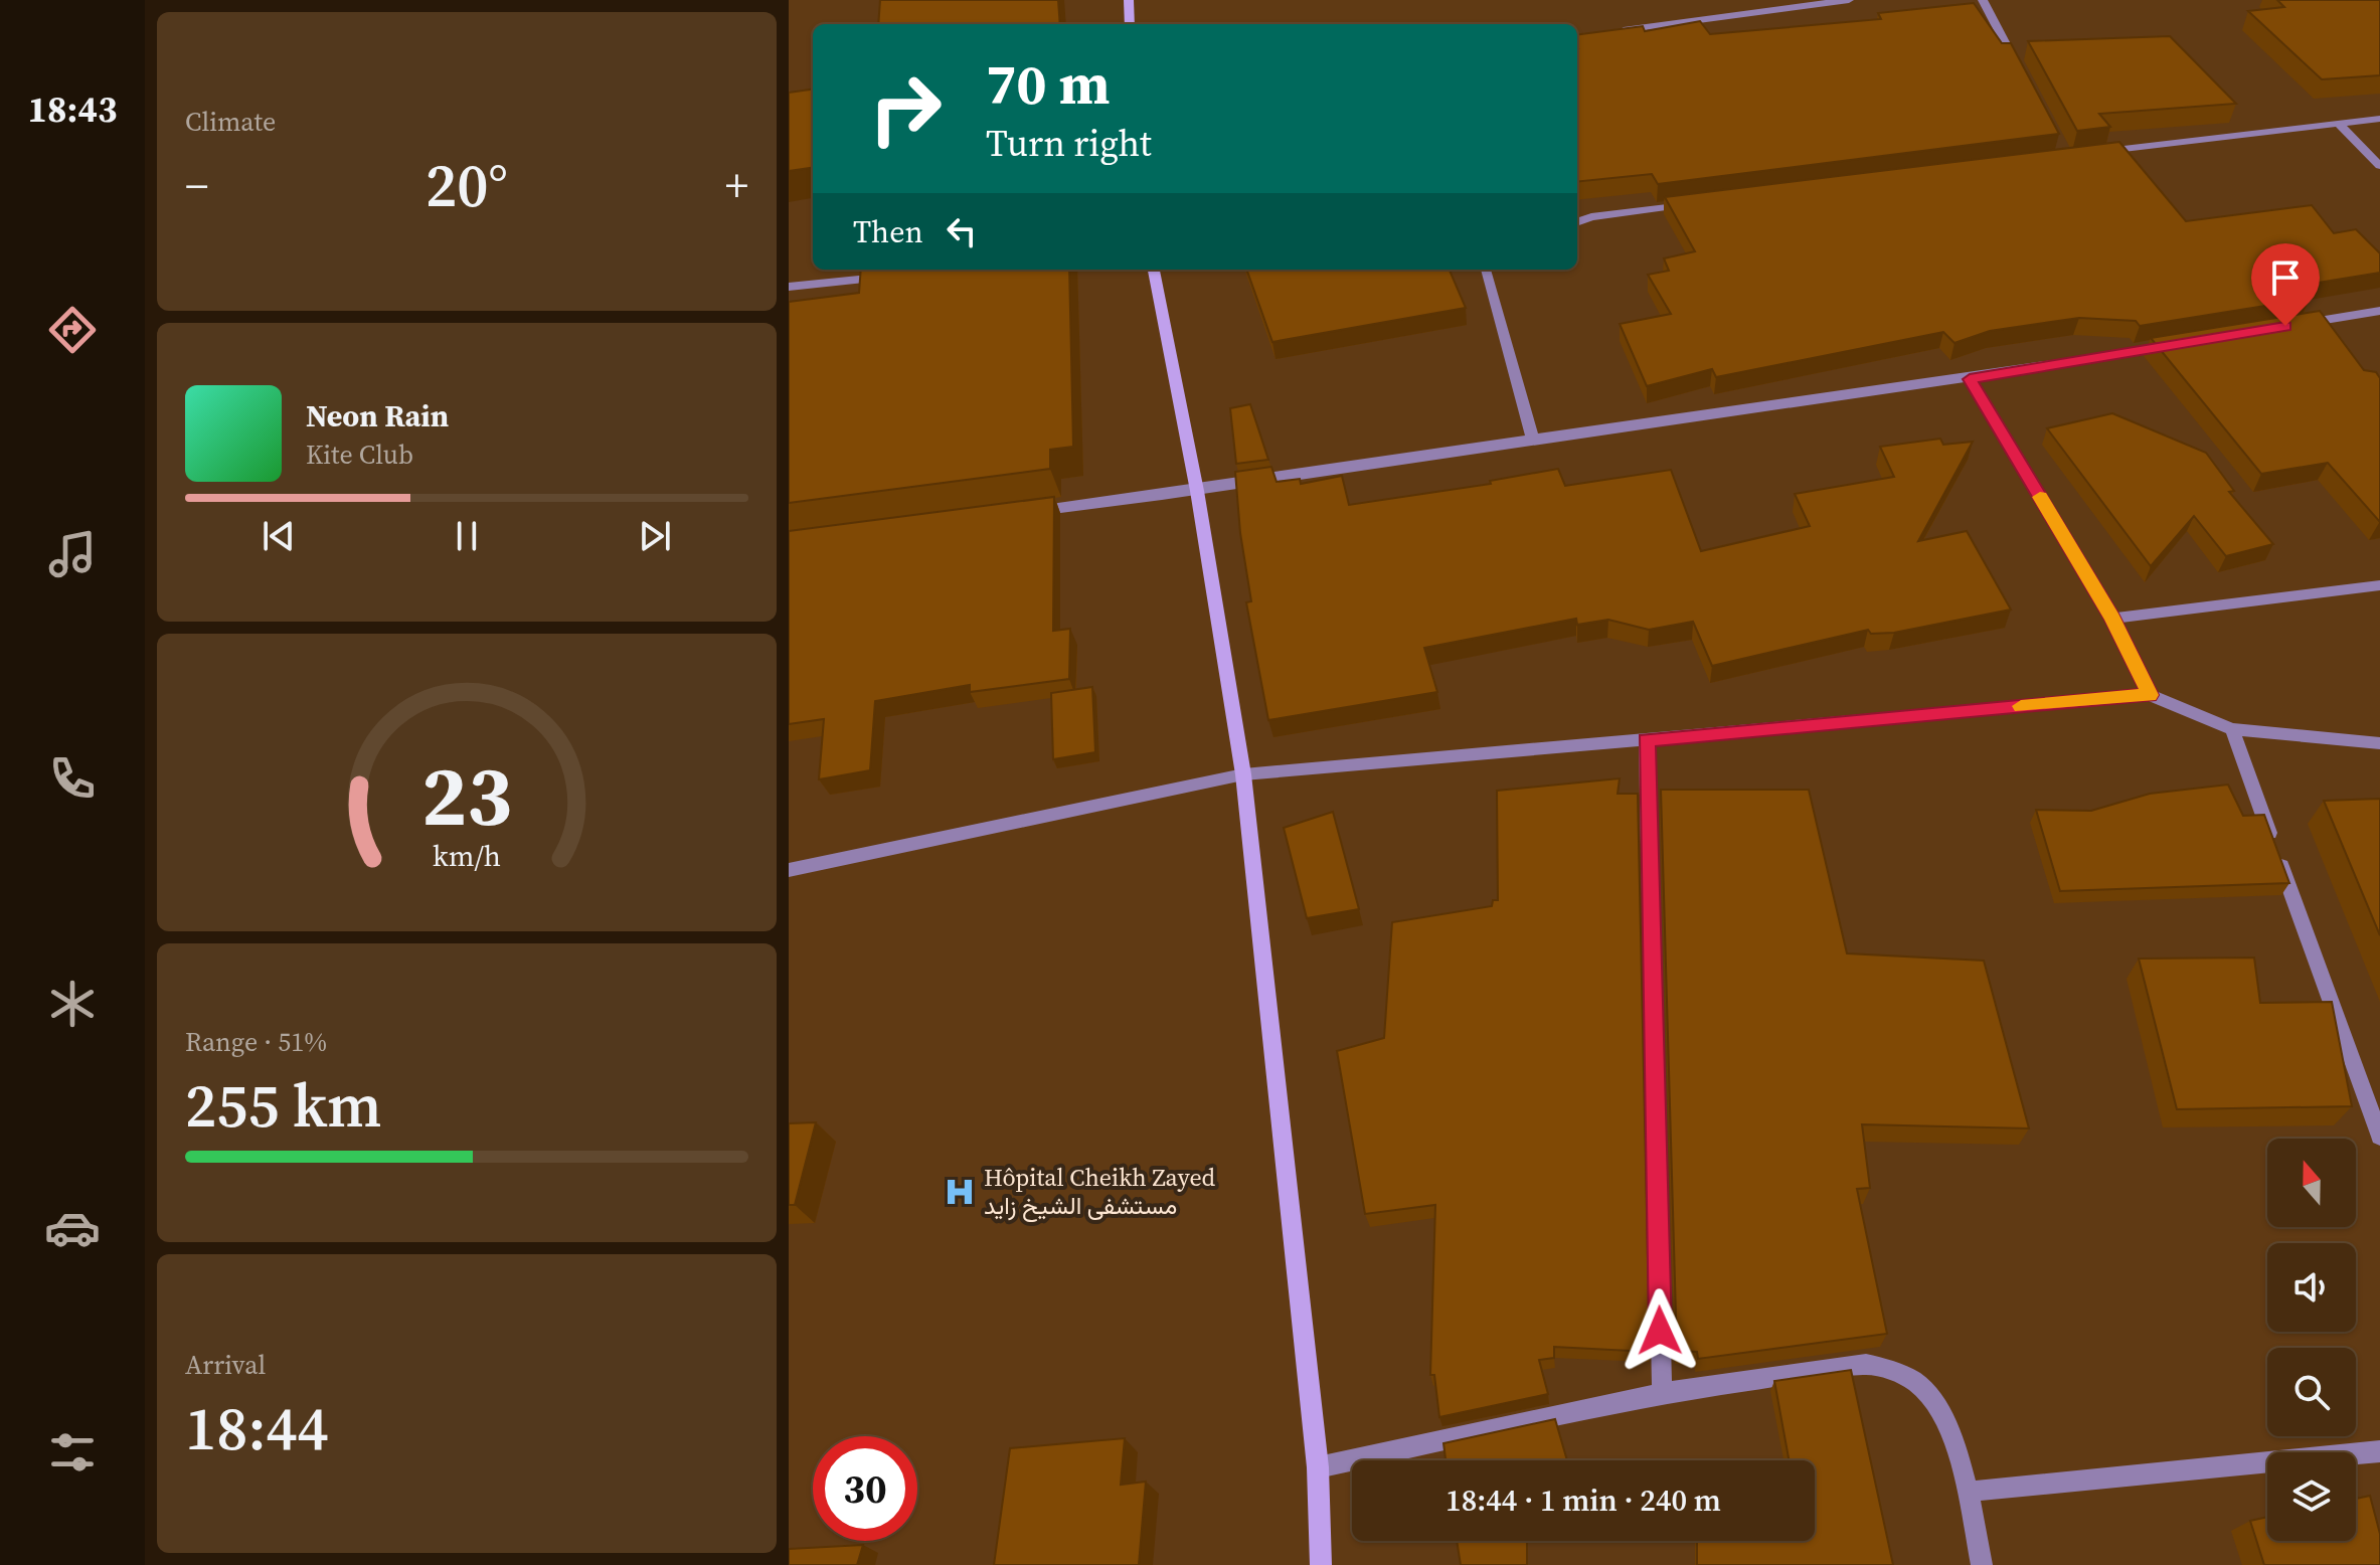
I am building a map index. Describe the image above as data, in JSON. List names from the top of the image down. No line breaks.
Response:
{"places":{"hospital":["Hôpital Cheikh Zayed مستشفى الشيخ زايد"]},"north":"top","page":{"tabs":"18:43","tile":["Climate",["Range · 51%","255 km"],["Arrival","18:44"]],"turn":["70 m","Turn right"],"heat":["−","20°","+"],"then":"Then","song":["Neon Rain","Kite Club"],"limit":"30","trip":"18:44 · 1 min · 240 m","gauge":["23","km/h"]}}
